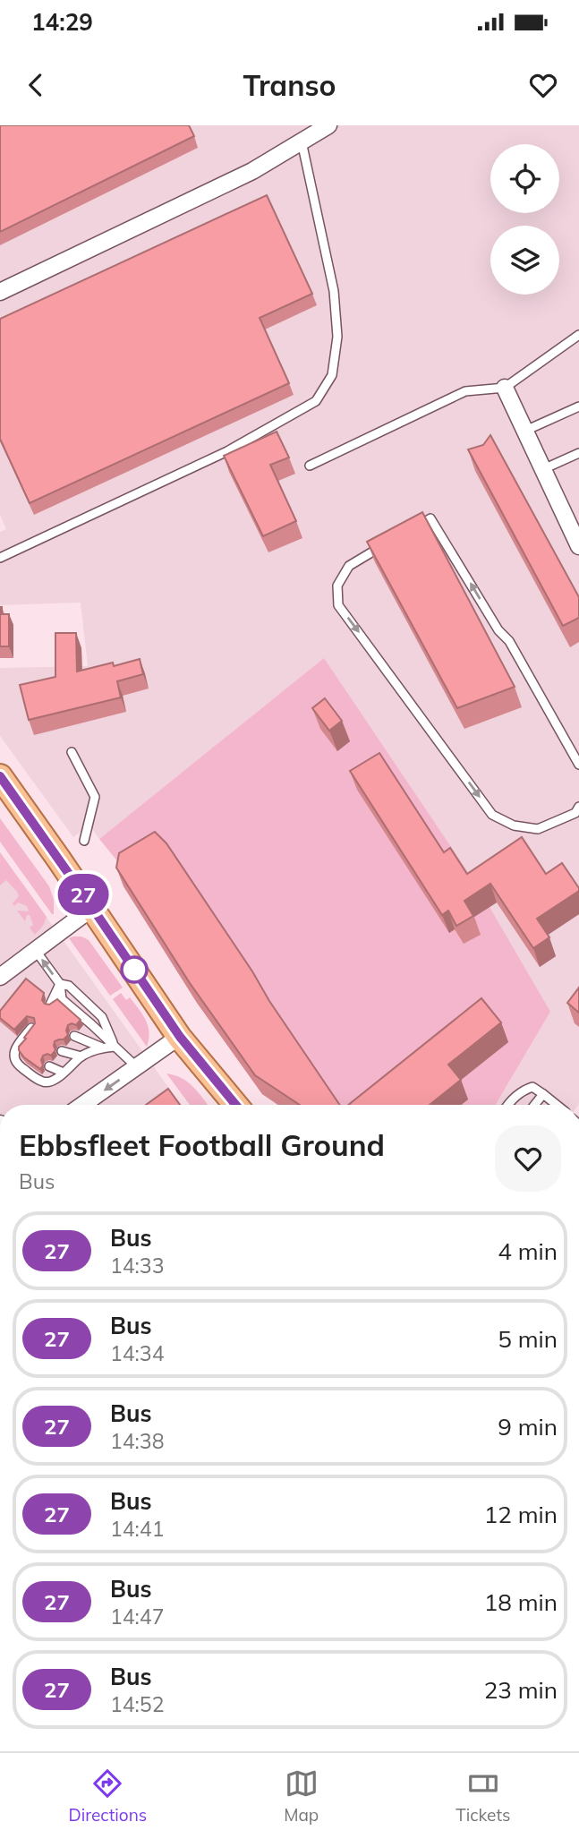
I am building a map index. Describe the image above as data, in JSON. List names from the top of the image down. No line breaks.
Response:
{"lines":["bus line 27"],"page":{"status":"14:29","header":"Transo","on_map":"27","heading":["Ebbsfleet Football Ground","Bus"],"list":[{"mark":"27","name":"Bus","note":"14:33","value":"4 min"},{"mark":"27","name":"Bus","note":"14:34","value":"5 min"},{"mark":"27","name":"Bus","note":"14:38","value":"9 min"},{"mark":"27","name":"Bus","note":"14:41","value":"12 min"},{"mark":"27","name":"Bus","note":"14:47","value":"18 min"},{"mark":"27","name":"Bus","note":"14:52","value":"23 min"}],"tabs":["Directions","Map","Tickets"]}}
